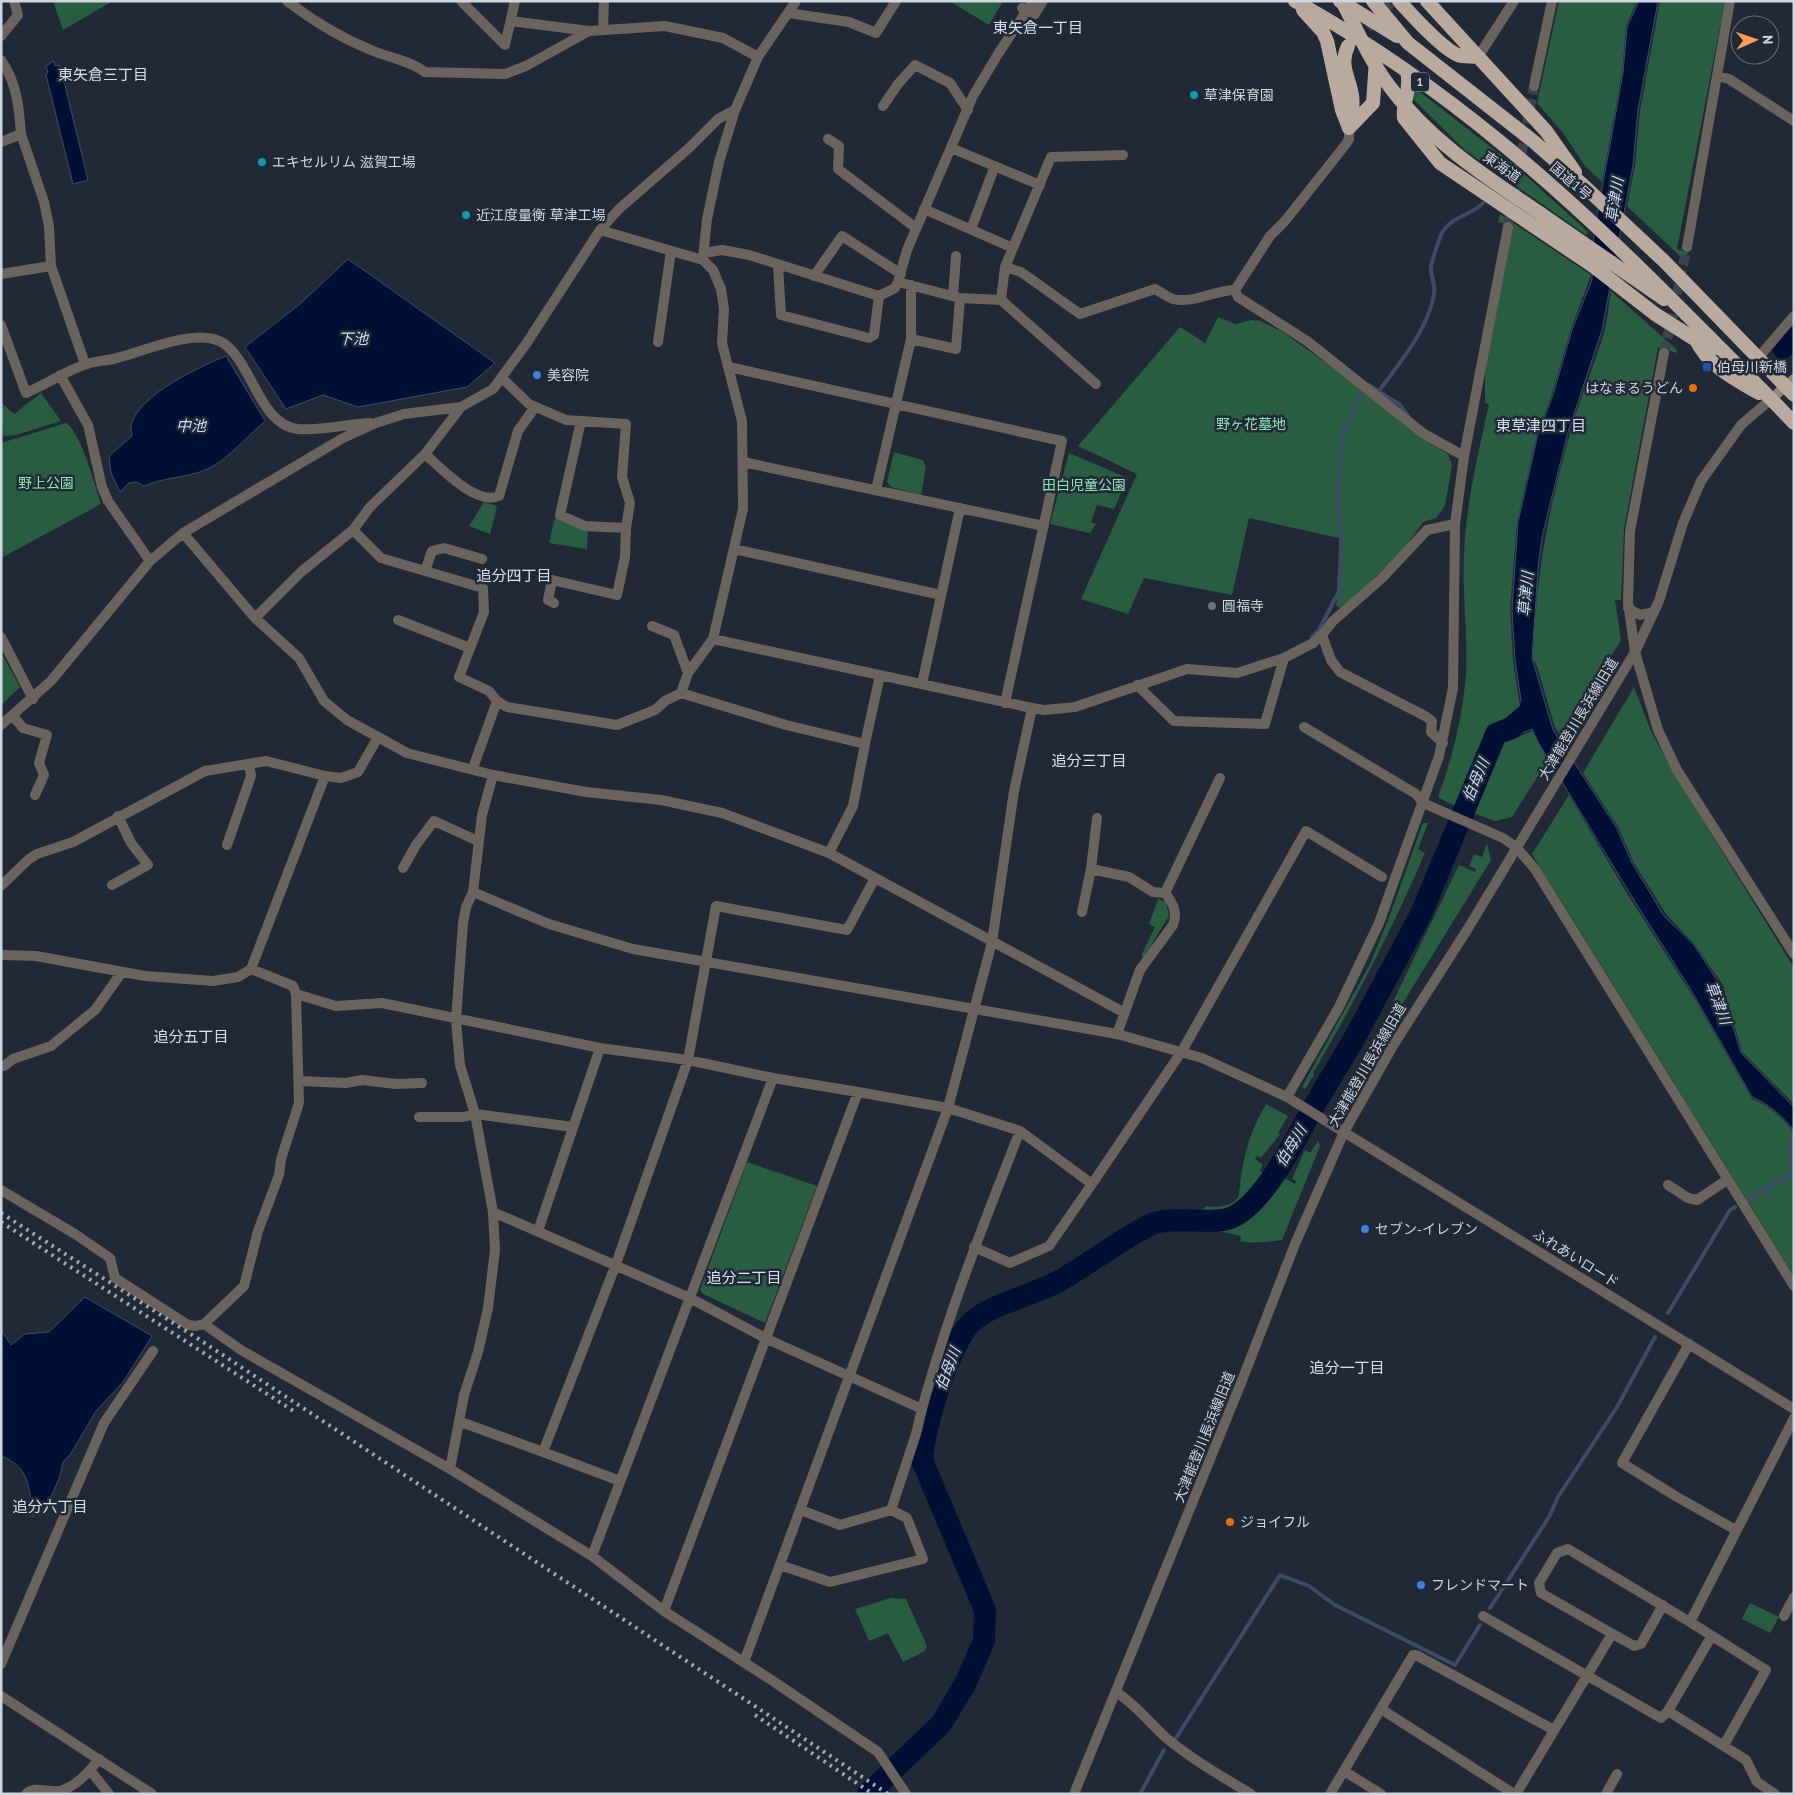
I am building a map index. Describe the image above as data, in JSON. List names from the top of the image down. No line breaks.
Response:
{"streets":{"highway":["1","東海道","国道1号"],"street":["大津能登川長浜線旧道","ふれあいロード"]},"crossings":[["1","東海道"],["1","大津能登川長浜線旧道"],["東海道","国道1号"],["大津能登川長浜線旧道","ふれあいロード"]],"districts":["東矢倉一丁目","東矢倉三丁目","東草津四丁目","追分四丁目","追分三丁目","追分五丁目","追分二丁目","追分一丁目","追分六丁目"],"water":["草津川","下池","中池","伯母川"],"parks":["野ヶ花墓地","野上公園","田白児童公園"],"places":{"other":["草津保育園","エキセルリム 滋賀工場","近江度量衡 草津工場","美容院","はなまるうどん","圓福寺","セブン-イレブン","ジョイフル","フレンドマート"],"transit":["伯母川新橋"]},"north":"right"}
